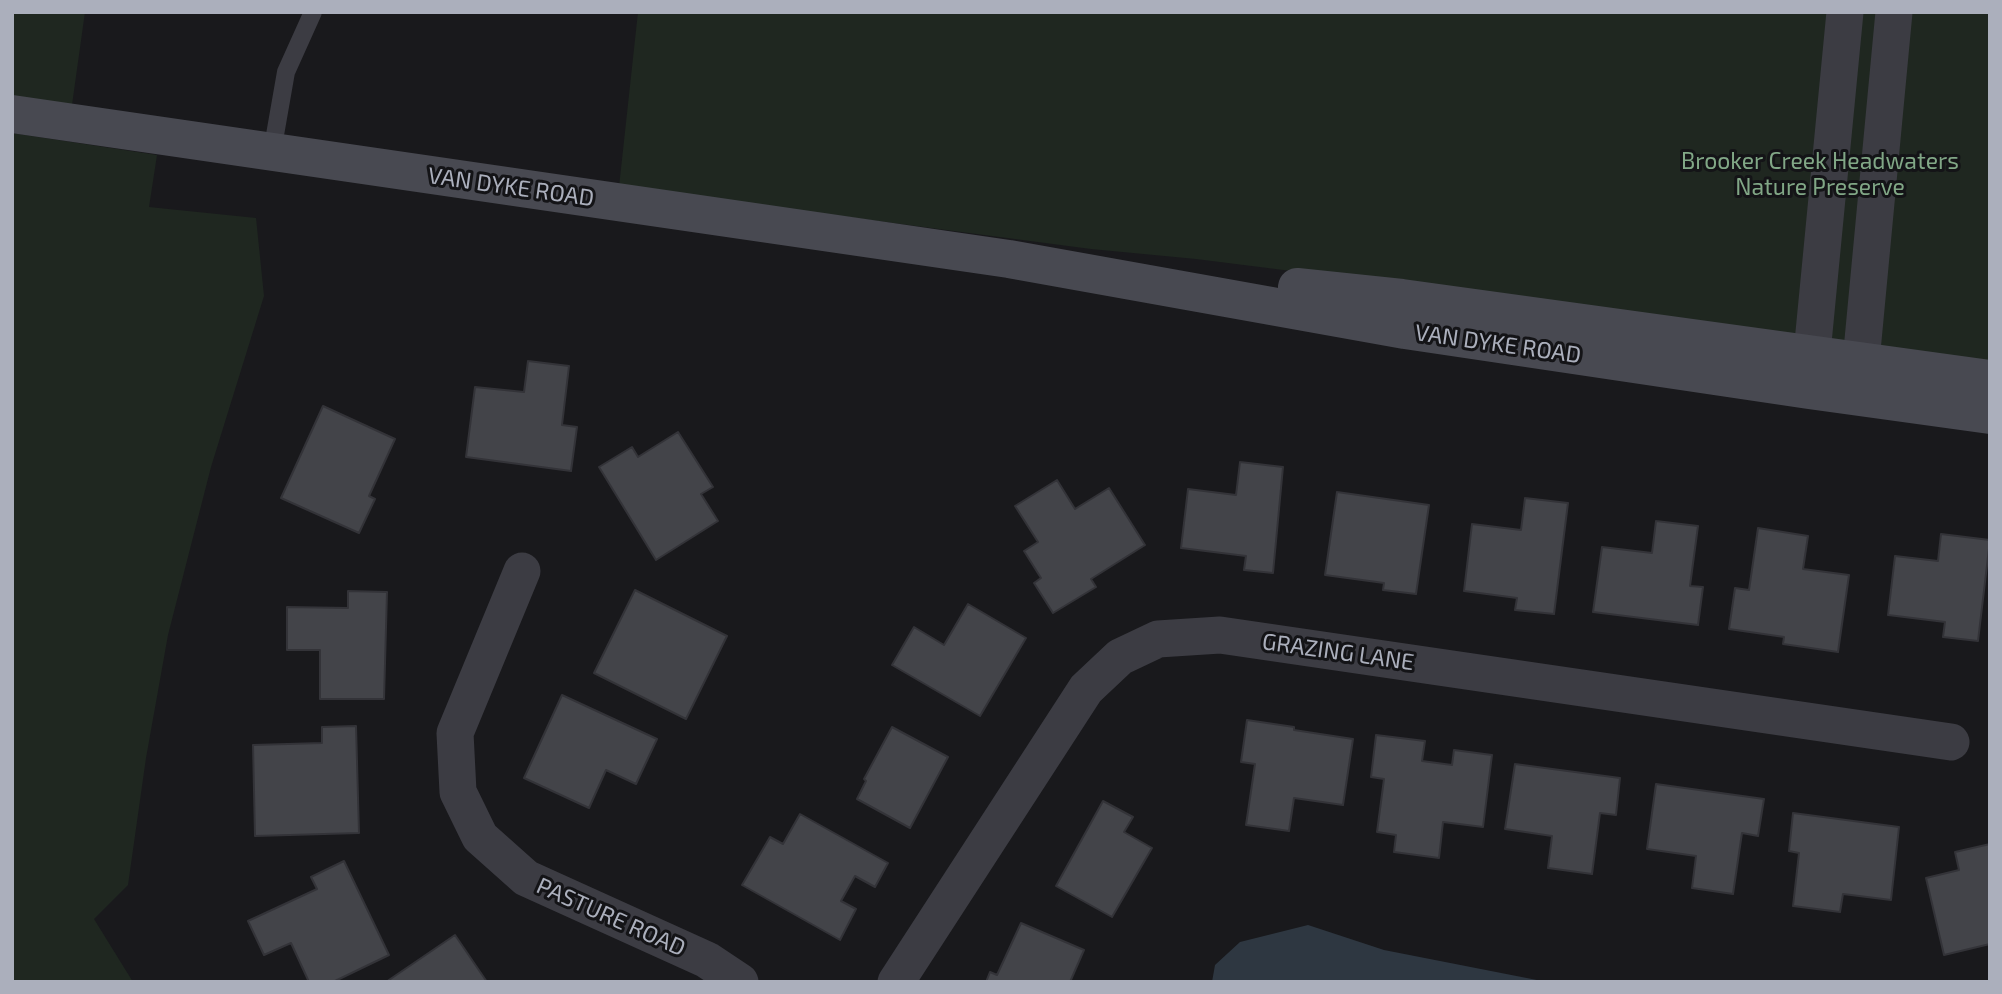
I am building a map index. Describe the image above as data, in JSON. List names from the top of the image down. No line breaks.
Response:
{"streets":{"main road":["VAN DYKE ROAD"],"street":["GRAZING LANE","PASTURE ROAD"]},"parks":["Brooker Creek Headwaters Nature Preserve"]}
